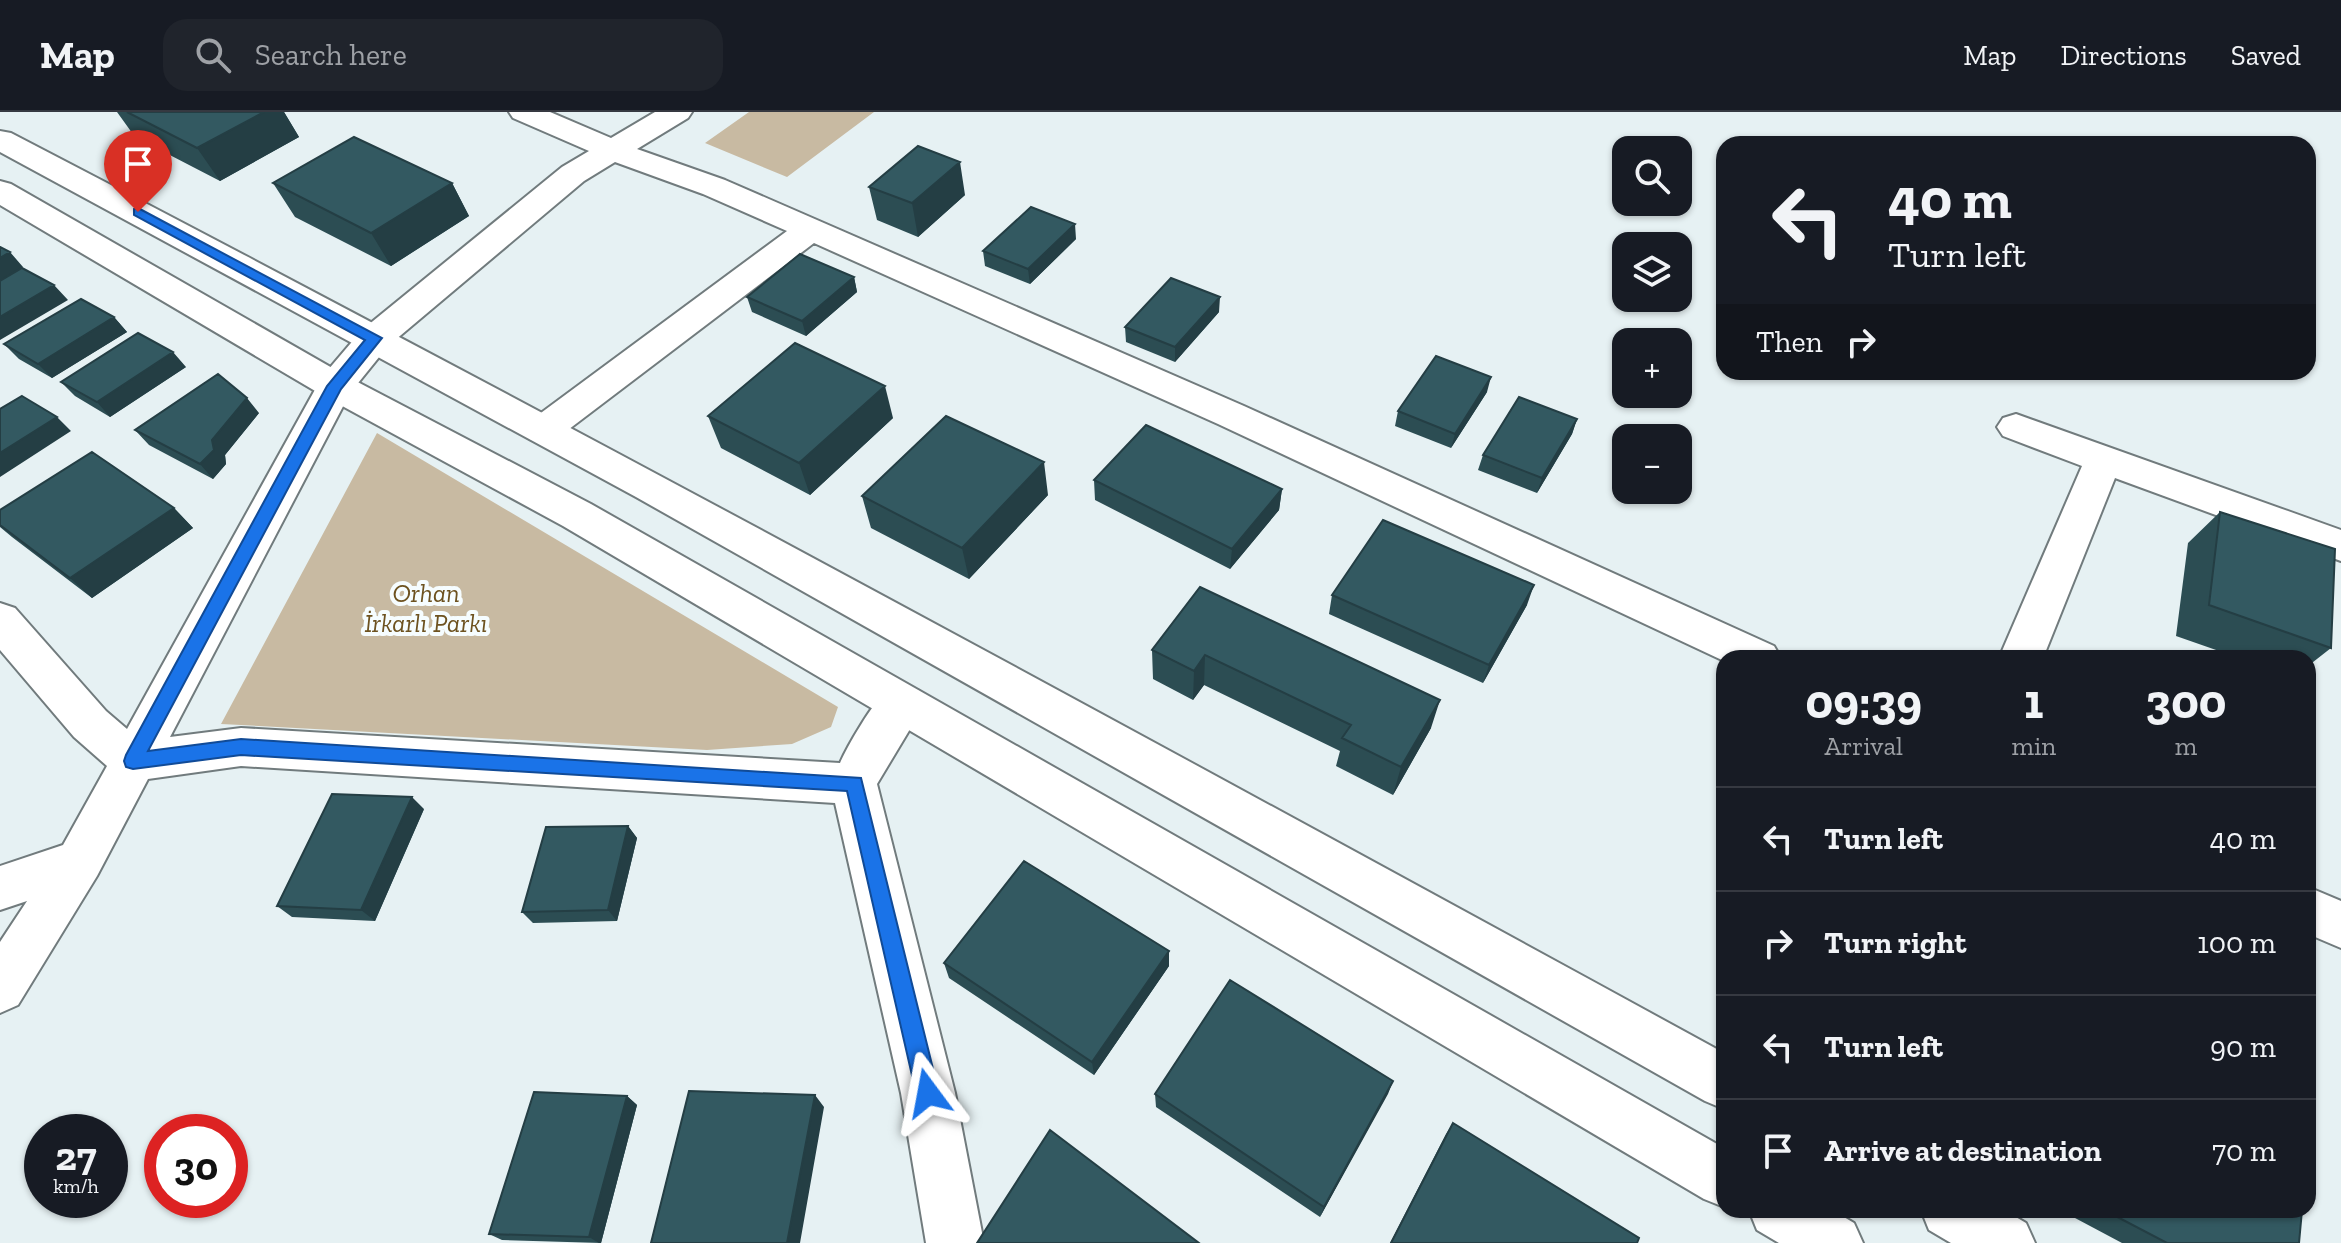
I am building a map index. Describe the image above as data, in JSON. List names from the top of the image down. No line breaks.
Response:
{"parks":["Orhan İrkarlı Parkı"],"page":{"header":"Map","search":"Search here","nav":["Map","Directions","Saved"],"map_buttons":["+","−"],"turn":["40 m","Turn left"],"then":"Then","eta":["09:39","Arrival","1","min","300","m"],"list":[{"name":"Turn left","value":"40 m"},{"name":"Turn right","value":"100 m"},{"name":"Turn left","value":"90 m"},{"name":"Arrive at destination","value":"70 m"}],"speed":"27 km/h","limit":"30"}}
